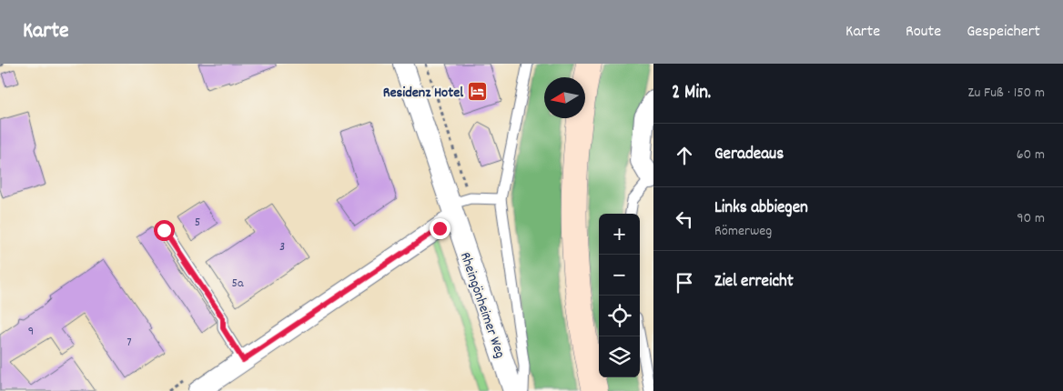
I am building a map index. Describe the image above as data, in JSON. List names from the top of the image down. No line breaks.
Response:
{"streets":{"street":["Rheingönheimer Weg"]},"places":{"hotel":["Residenz Hotel"]},"house_numbers":["5","3","5a","9","7"],"north":"left","page":{"header":"Karte","nav":["Karte","Route","Gespeichert"],"heading":["2 Min.","Zu Fuß · 150 m"],"list":[["Geradeaus","60 m"],["Links abbiegen","Römerweg","90 m"],"Ziel erreicht"],"map_buttons":["+","−"]}}
